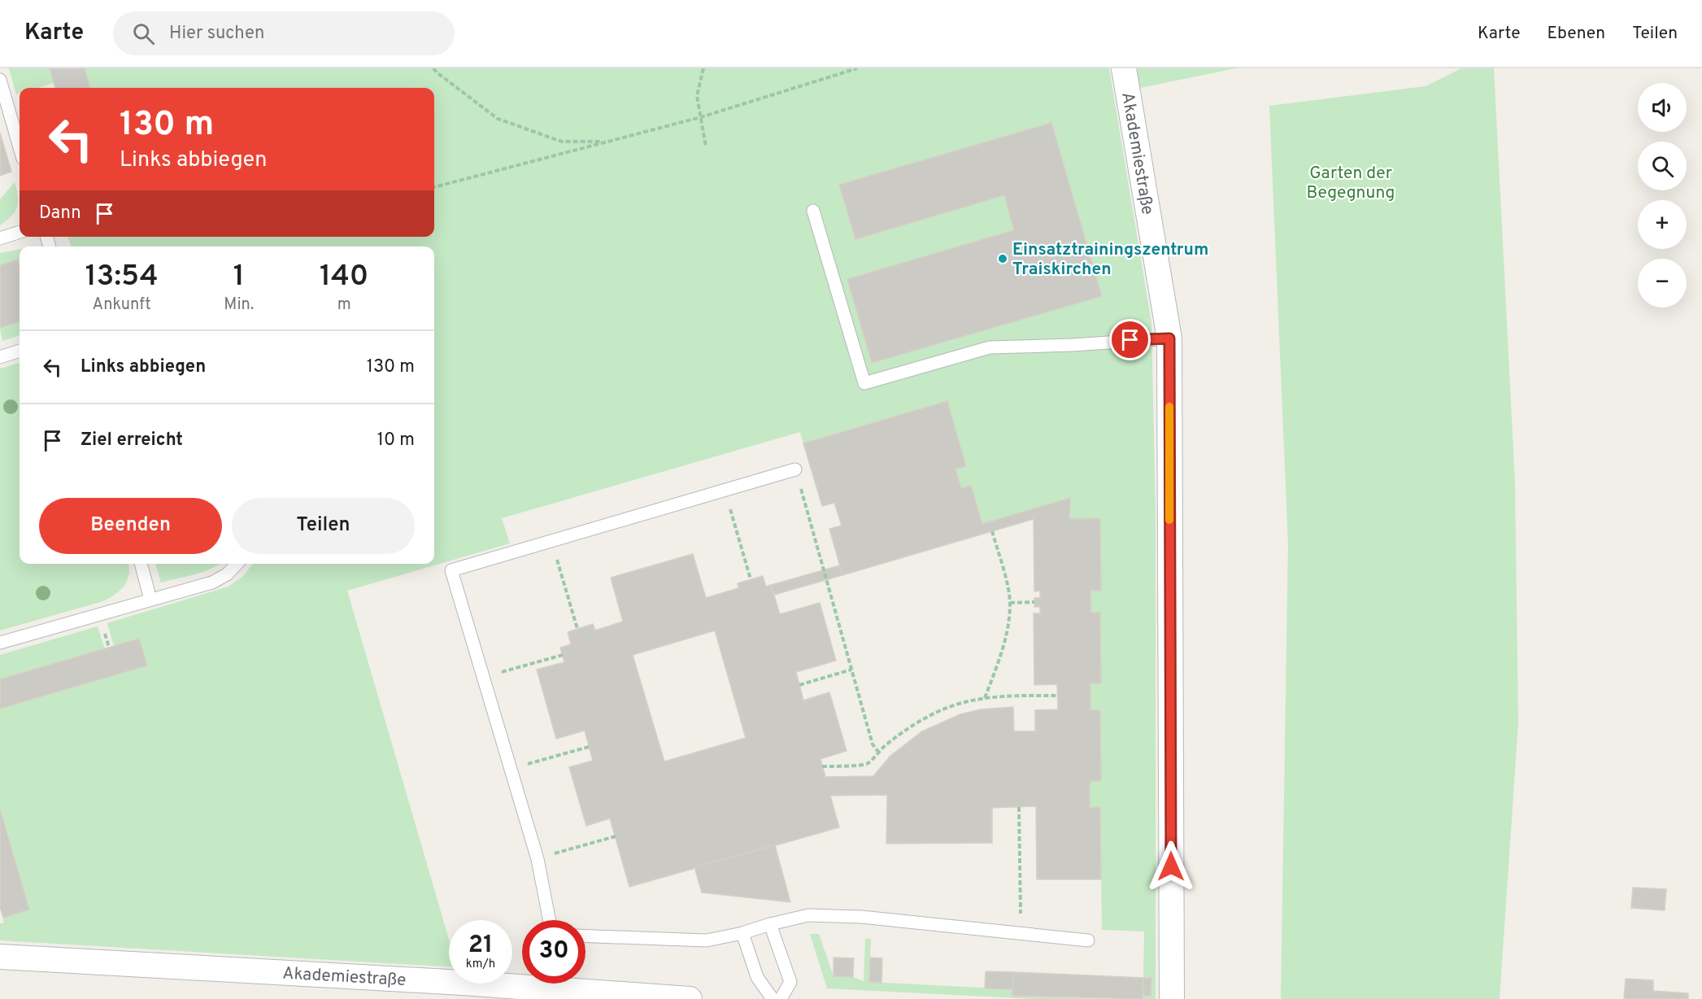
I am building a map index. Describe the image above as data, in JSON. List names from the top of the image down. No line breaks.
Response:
{"streets":{"street":["Akademiestraße"]},"parks":["Garten der Begegnung"],"places":["Einsatztrainingszentrum Traiskirchen"],"page":{"header":"Karte","search":"Hier suchen","nav":["Karte","Ebenen","Teilen"],"map_buttons":["+","−"],"turn":["130 m","Links abbiegen"],"then":"Dann","eta":["13:54","Ankunft","1","Min.","140","m"],"list":[{"name":"Links abbiegen","value":"130 m"},{"name":"Ziel erreicht","value":"10 m"}],"buttons":["Beenden","Teilen"],"speed":"21 km/h","limit":"30"}}
